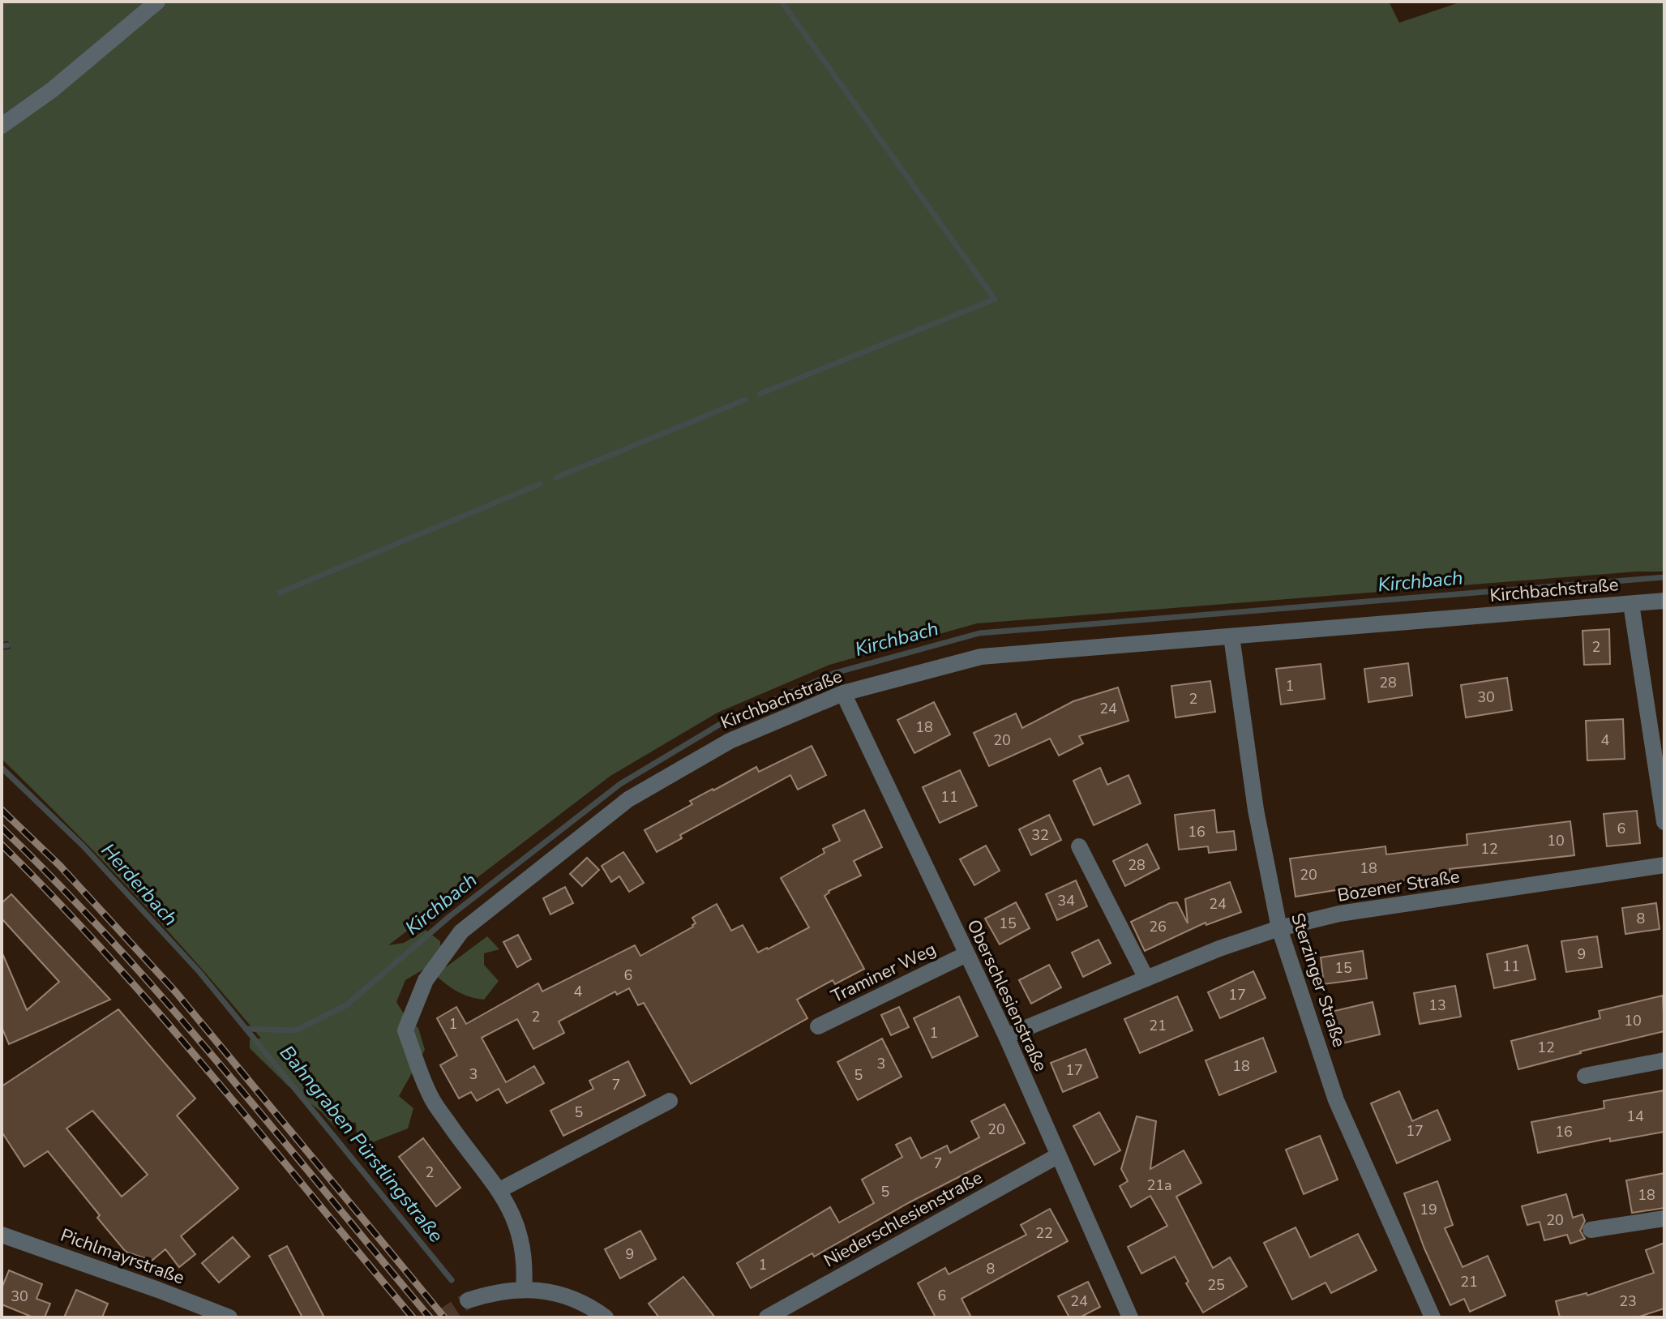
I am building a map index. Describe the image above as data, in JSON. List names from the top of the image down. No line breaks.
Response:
{"streets":{"street":["Kirchbachstraße","Bozener Straße","Traminer Weg","Sterzinger Straße","Oberschlesienstraße","Niederschlesienstraße","Pichlmayrstraße"]},"crossings":[["Kirchbachstraße","Sterzinger Straße"],["Kirchbachstraße","Oberschlesienstraße"],["Bozener Straße","Sterzinger Straße"],["Bozener Straße","Oberschlesienstraße"],["Traminer Weg","Oberschlesienstraße"],["Oberschlesienstraße","Niederschlesienstraße"]],"water":["Kirchbach","Herderbach","Bahngraben Pürstlingstraße"],"house_numbers":["2","28","1","30","2","24","18","20","4","11","6","16","32","10","12","28","18","20","34","24","8","15","26","9","11","15","6","4","17","13","2","10","1","21","1","12","3","18","17","3","5","7","5","14","20","17","16","7","2","21a","5","18","19","20","22","9","1","8","21","25","6","30","24","23"]}
